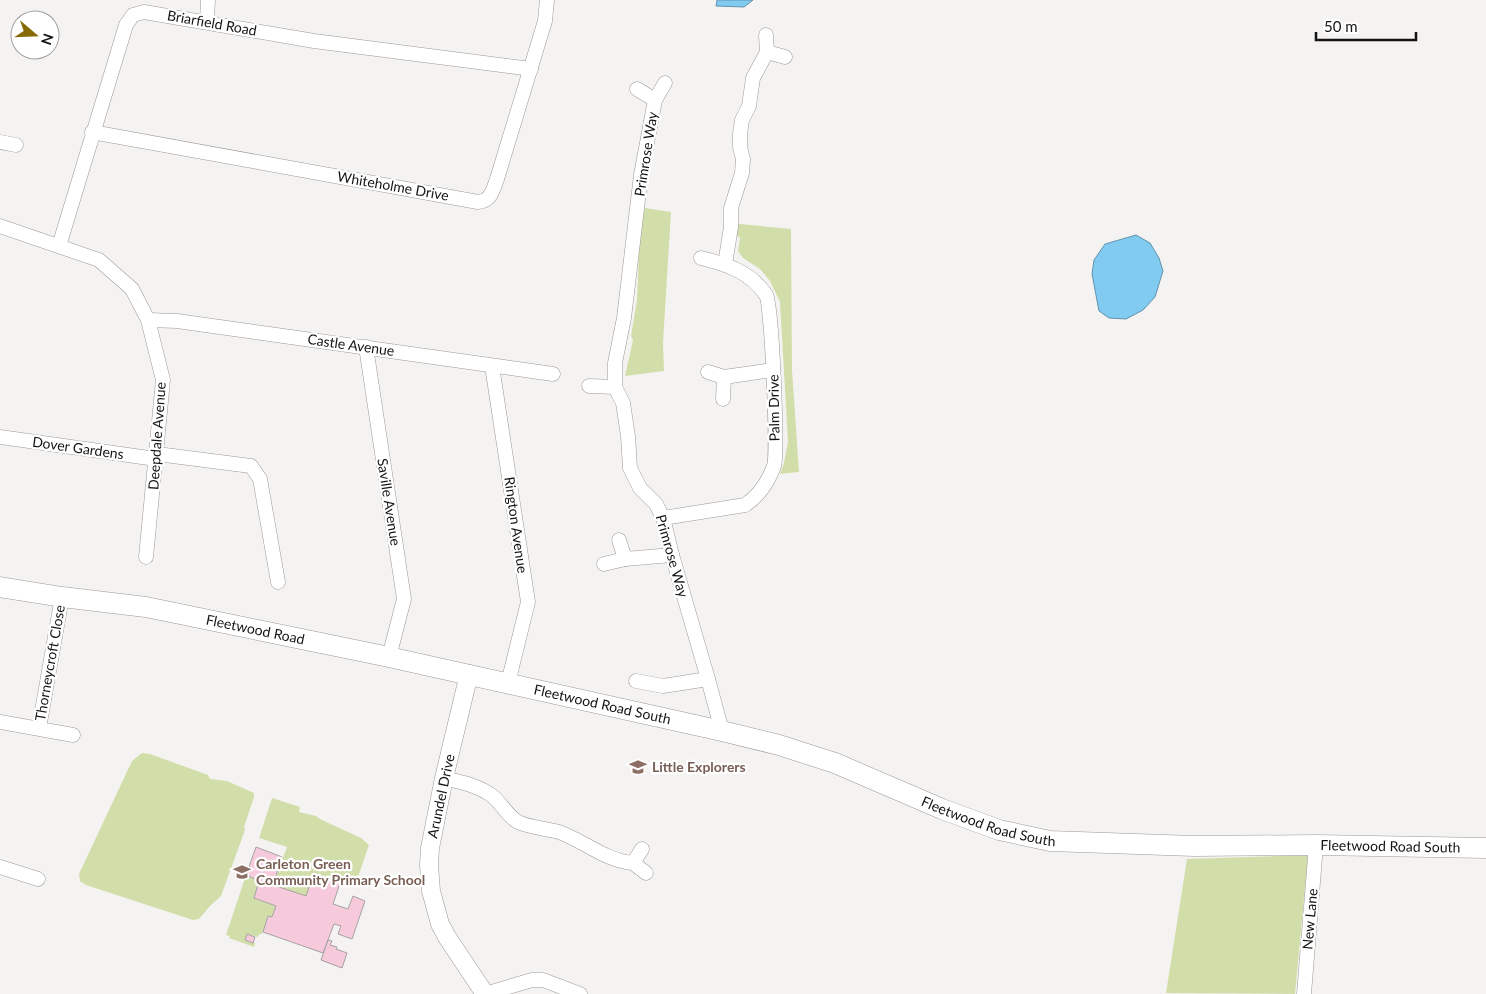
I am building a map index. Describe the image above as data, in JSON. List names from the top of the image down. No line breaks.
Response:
{"streets":{"main road":["Fleetwood Road","Fleetwood Road South"],"street":["Briarfield Road","Primrose Way","Whiteholme Drive","Castle Avenue","Palm Drive","Deepdale Avenue","Dover Gardens","Saville Avenue","Rington Avenue","Thorneycroft Close","Arundel Drive","New Lane"]},"crossings":[["Briarfield Road","Whiteholme Drive"],["Briarfield Road","Deepdale Avenue"],["Primrose Way","Palm Drive"],["Primrose Way","Fleetwood Road South"],["Castle Avenue","Deepdale Avenue"],["Castle Avenue","Saville Avenue"],["Castle Avenue","Rington Avenue"],["Deepdale Avenue","Dover Gardens"],["Saville Avenue","Fleetwood Road"],["Rington Avenue","Fleetwood Road"],["Rington Avenue","Fleetwood Road South"],["Fleetwood Road","Thorneycroft Close"],["Fleetwood Road","Fleetwood Road South"],["Fleetwood Road","Arundel Drive"],["Fleetwood Road South","New Lane"]],"places":{"school or university":["Little Explorers","Carleton Green Community Primary School"]},"scale_bar":"50 m","north":"right"}
